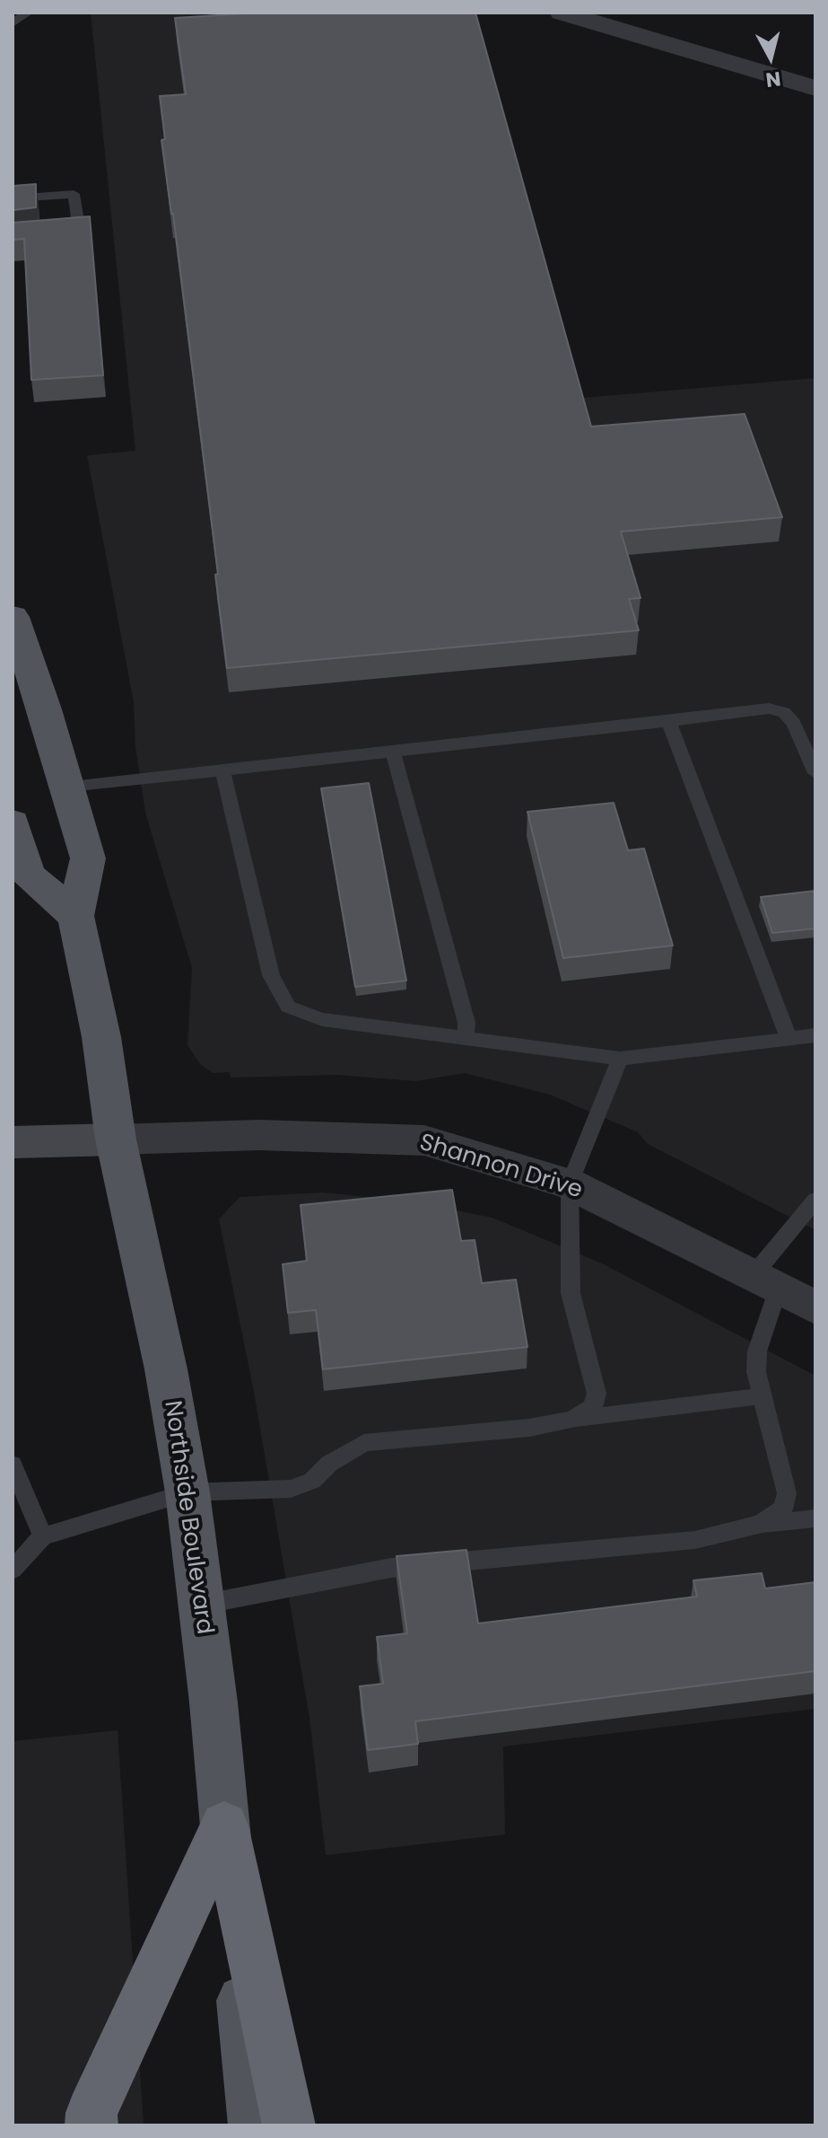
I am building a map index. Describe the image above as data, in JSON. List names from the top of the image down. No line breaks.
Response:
{"streets":{"main road":["Northside Boulevard"],"street":["Shannon Drive"]},"crossings":[["Shannon Drive","Northside Boulevard"]],"north":"bottom"}
